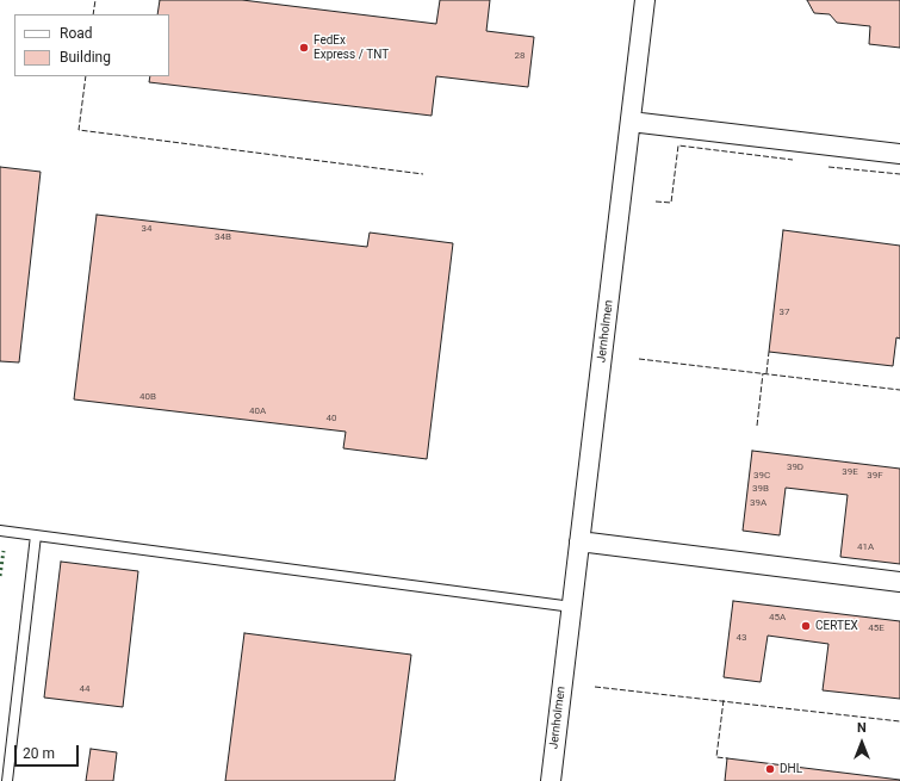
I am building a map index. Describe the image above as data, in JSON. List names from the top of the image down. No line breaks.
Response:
{"streets":{"street":["Jernholmen"]},"places":["FedEx Express / TNT","CERTEX","DHL"],"house_numbers":["28","34","34B","37","40B","40A","40","39D","39E","39C","39F","39B","39A","41A","45A","45E","43","44"],"legend":["Road","Building"],"scale_bar":"20 m","north":"top"}
